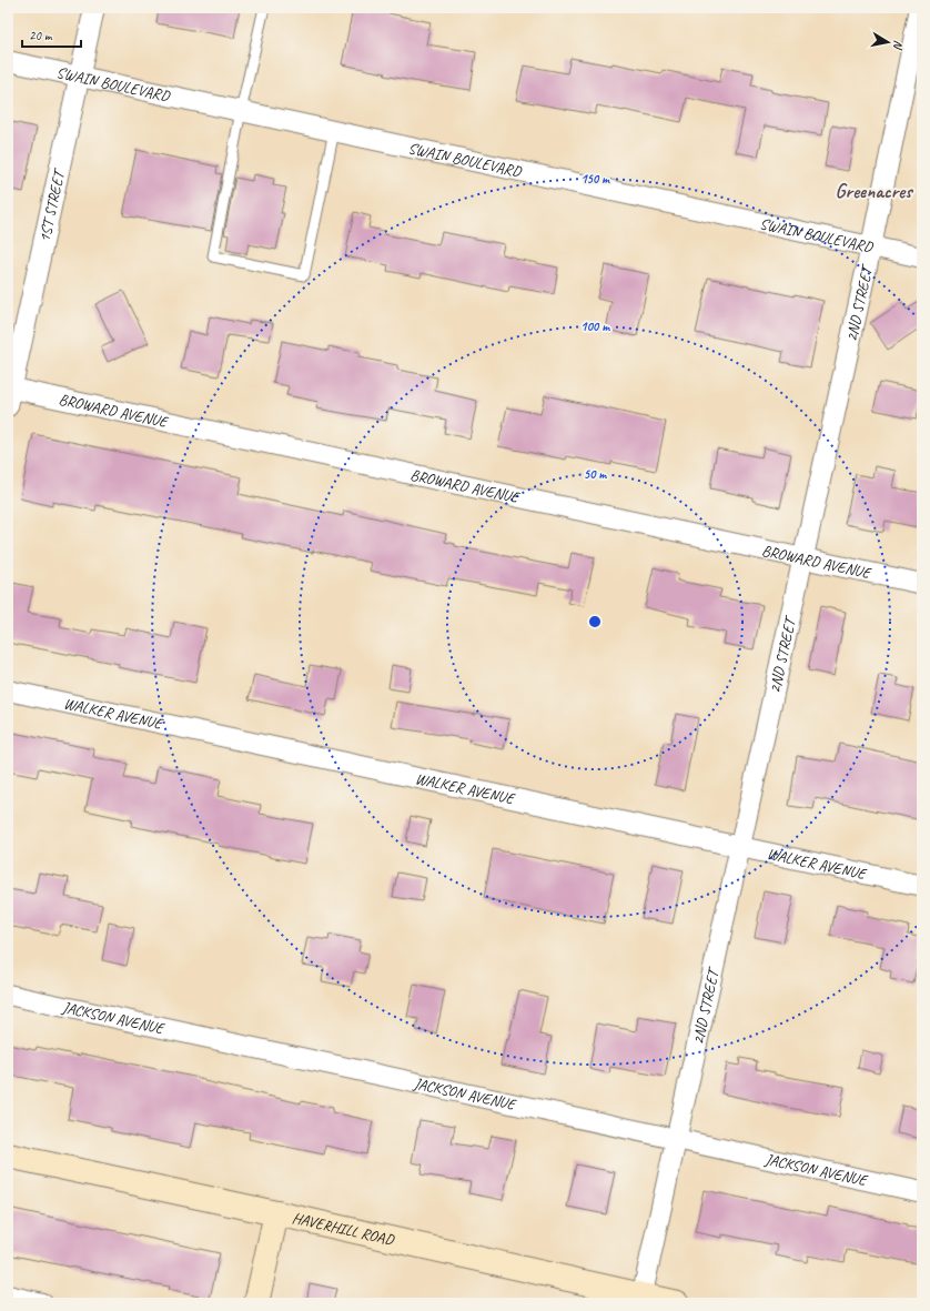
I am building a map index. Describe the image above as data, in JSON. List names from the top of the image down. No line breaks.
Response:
{"streets":{"street":["SWAIN BOULEVARD","1ST STREET","2ND STREET","BROWARD AVENUE","WALKER AVENUE","JACKSON AVENUE","HAVERHILL ROAD"]},"crossings":[["SWAIN BOULEVARD","1ST STREET"],["SWAIN BOULEVARD","2ND STREET"],["1ST STREET","BROWARD AVENUE"],["2ND STREET","BROWARD AVENUE"],["2ND STREET","WALKER AVENUE"],["2ND STREET","JACKSON AVENUE"],["2ND STREET","HAVERHILL ROAD"]],"districts":["Greenacres"],"scale_bar":"20 m","north":"right","rings":["150 m","100 m","50 m"]}
